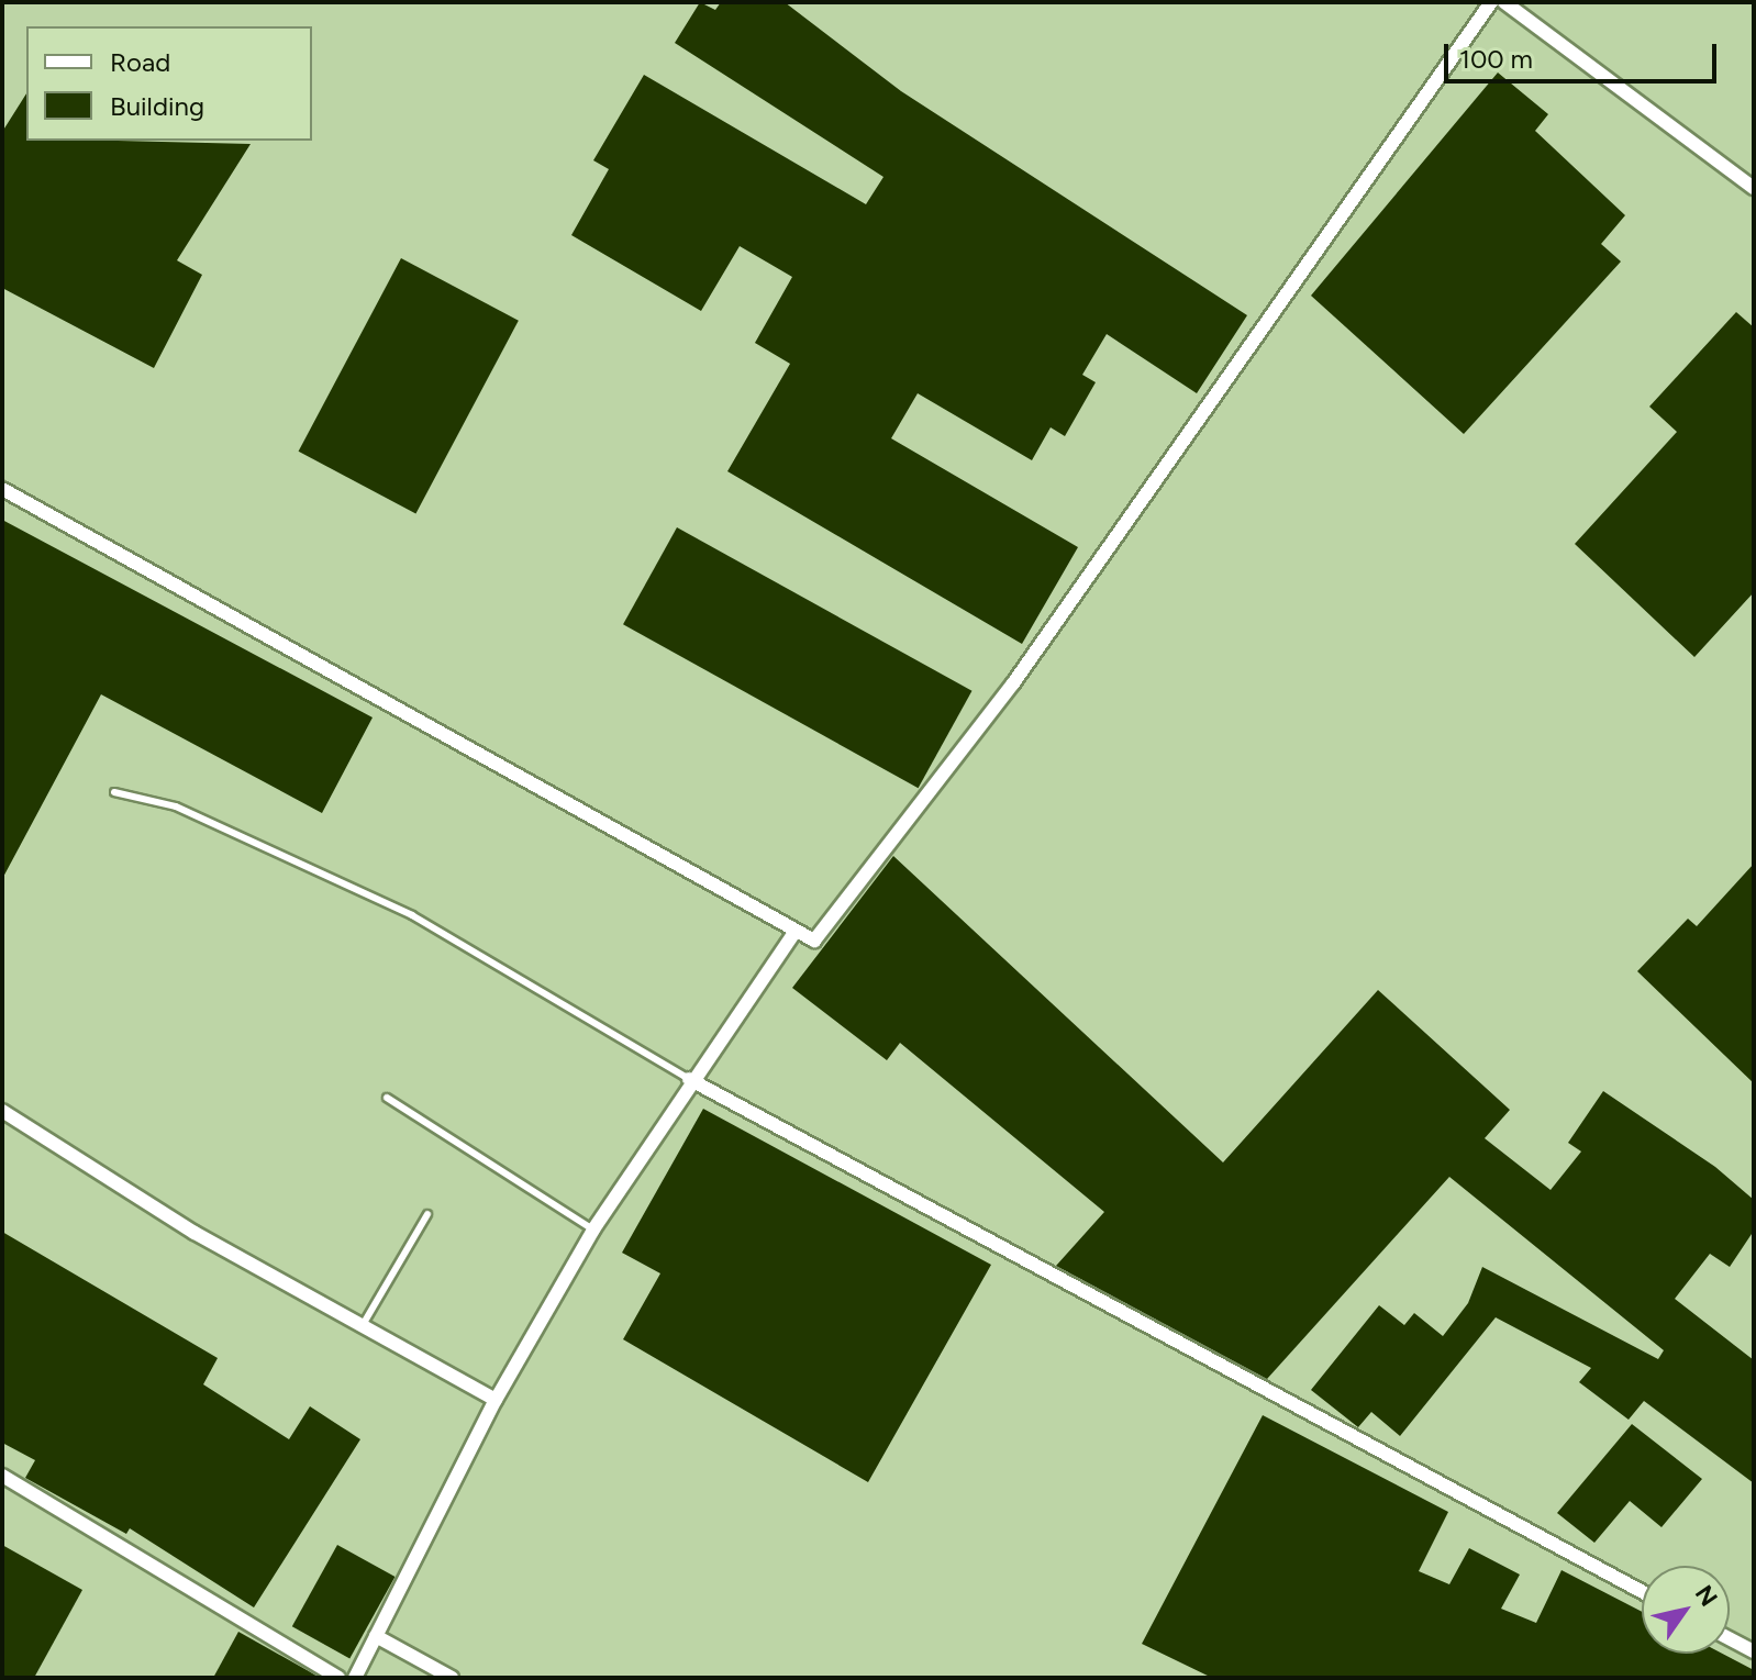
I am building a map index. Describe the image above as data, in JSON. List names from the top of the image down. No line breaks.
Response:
{"legend":["Road","Building"],"scale_bar":"100 m","north":"top right"}
